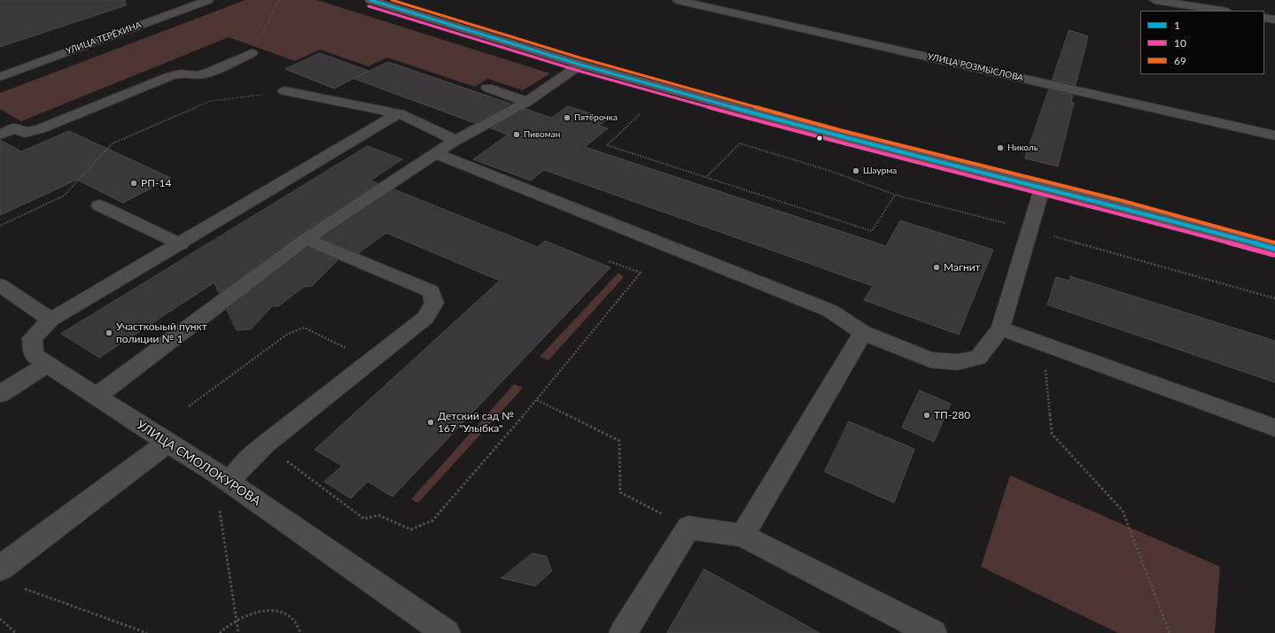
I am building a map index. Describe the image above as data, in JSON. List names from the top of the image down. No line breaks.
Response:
{"streets":{"street":["УЛИЦА ТЕРЁХИНА","УЛИЦА РОЗМЫСЛОВА","УЛИЦА СМОЛОКУРОВА"]},"places":["Пятёрочка","Пивоман","Николь","Шаурма","РП-14","Магнит","Участкоыый пункт полиции № 1","ТП-280","Детский сад № 167 \"Улыбка\""],"lines":["transit line 1","transit line 69","transit line 10"],"legend":["1","10","69"]}
